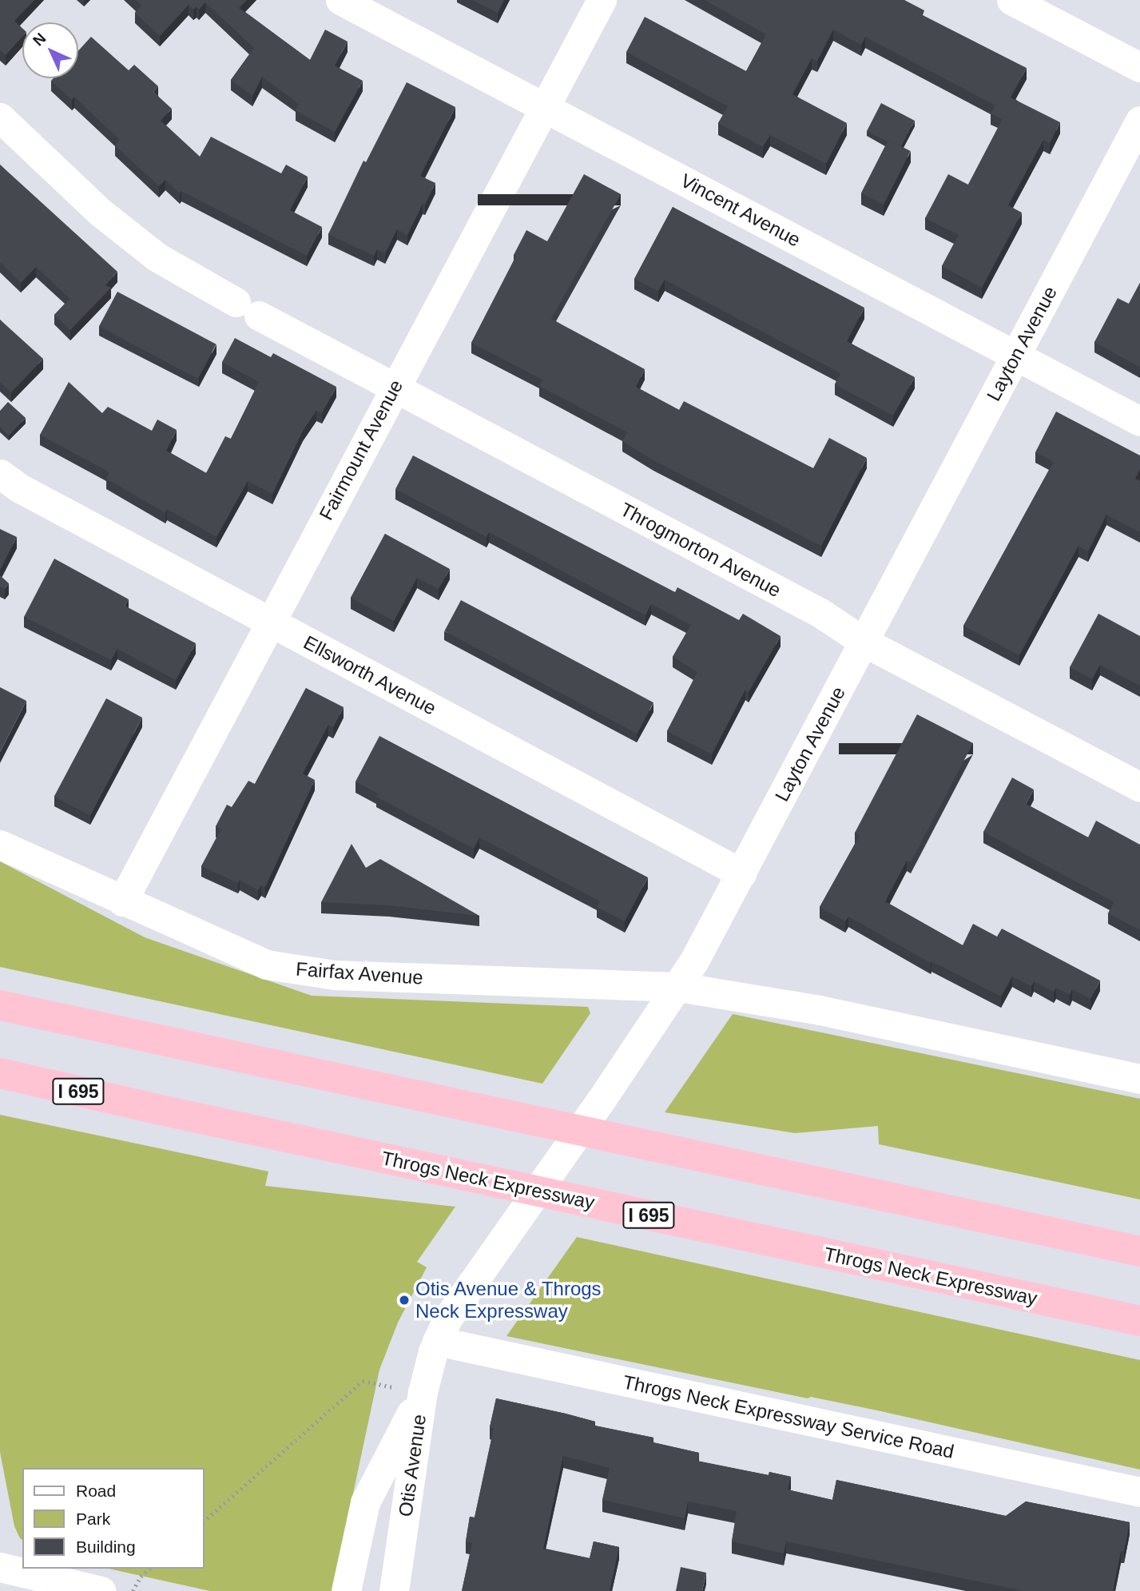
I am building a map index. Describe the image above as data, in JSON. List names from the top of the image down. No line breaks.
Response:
{"streets":{"highway":["I 695","Throgs Neck Expressway"],"street":["Vincent Avenue","Layton Avenue","Fairmount Avenue","Throgmorton Avenue","Ellsworth Avenue","Fairfax Avenue","Throgs Neck Expressway Service Road","Otis Avenue"]},"crossings":[["Vincent Avenue","Layton Avenue"],["Vincent Avenue","Fairmount Avenue"],["Layton Avenue","Throgmorton Avenue"],["Layton Avenue","Ellsworth Avenue"],["Layton Avenue","Fairfax Avenue"],["Layton Avenue","Throgs Neck Expressway Service Road"],["Layton Avenue","Otis Avenue"],["Fairmount Avenue","Throgmorton Avenue"],["Fairmount Avenue","Ellsworth Avenue"],["Fairmount Avenue","Fairfax Avenue"],["Throgs Neck Expressway Service Road","Otis Avenue"]],"places":["Otis Avenue & Throgs Neck Expressway"],"legend":["Road","Park","Building"],"north":"top left"}
